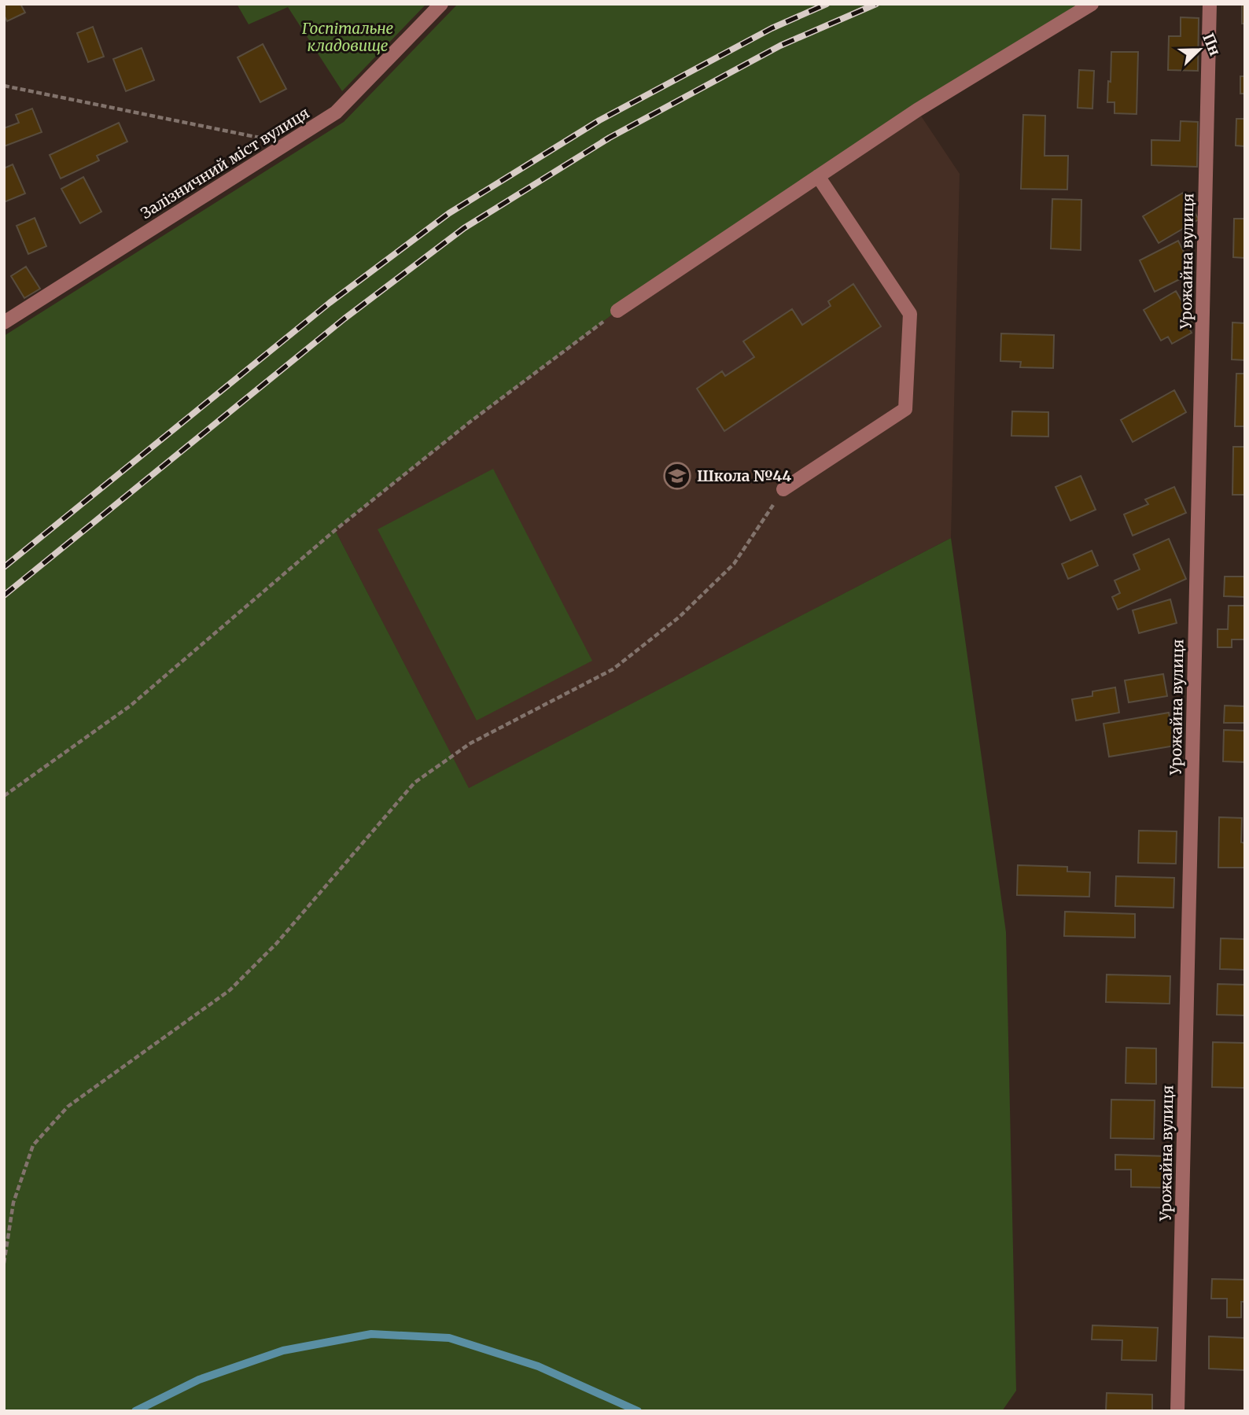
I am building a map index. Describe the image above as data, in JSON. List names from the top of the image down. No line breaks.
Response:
{"streets":{"street":["Залізничний міст вулиця","Урожайна вулиця"]},"parks":["Госпітальне кладовище"],"places":{"school or university":["Школа №44"]},"north":"top right"}
